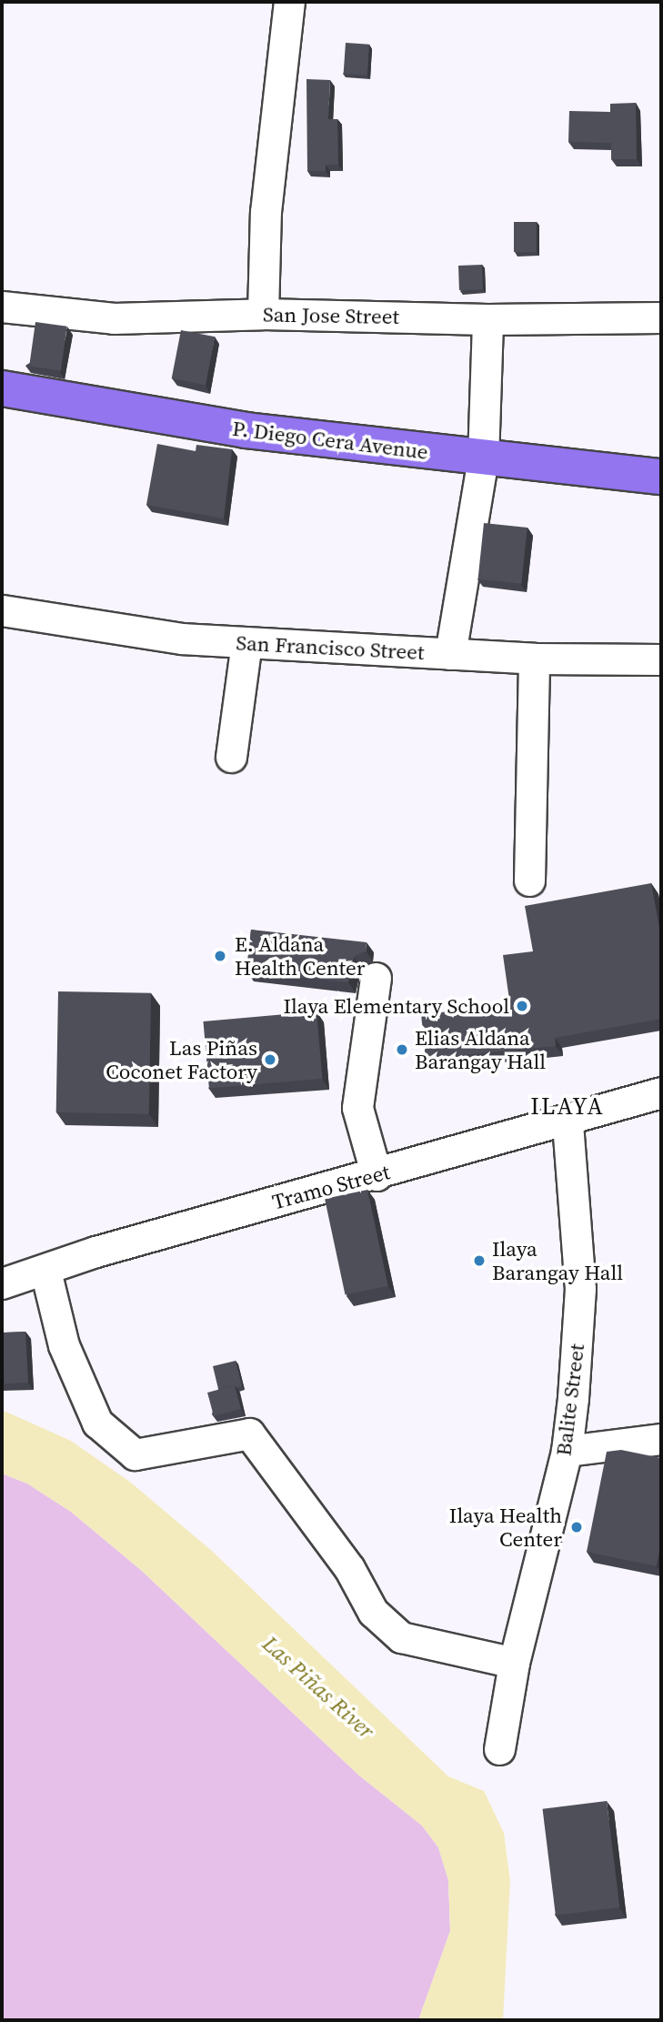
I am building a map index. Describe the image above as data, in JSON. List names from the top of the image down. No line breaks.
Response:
{"streets":{"main road":["P. Diego Cera Avenue"],"street":["San Jose Street","San Francisco Street","Tramo Street","Balite Street"]},"crossings":[["Tramo Street","Balite Street"]],"districts":["ILAYA"],"water":["Las Piñas River"],"places":["E. Aldana Health Center","Ilaya Elementary School","Elias Aldana Barangay Hall","Las Piñas Coconet Factory","Ilaya Barangay Hall","Ilaya Health Center"]}
